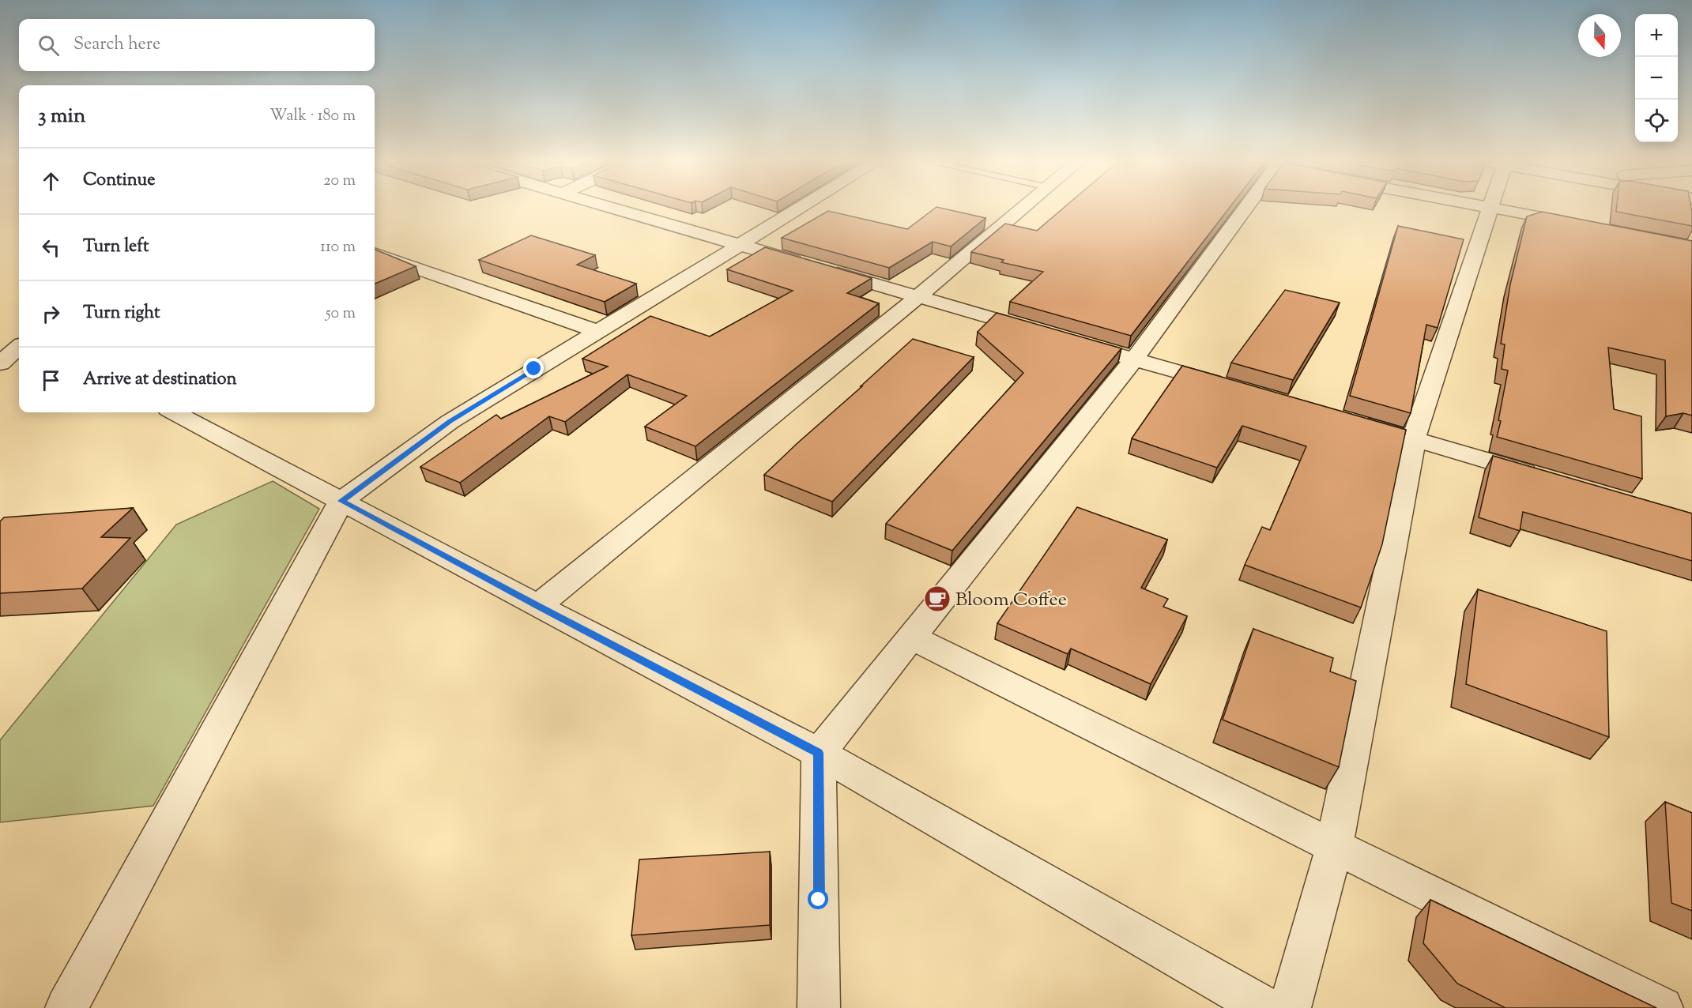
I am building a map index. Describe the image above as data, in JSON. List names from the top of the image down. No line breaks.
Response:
{"places":{"cafe":["Bloom Coffee"]},"north":"bottom","page":{"map_buttons":["+","−"],"search":"Search here","heading":["3 min","Walk · 180 m"],"list":[["Continue","20 m"],["Turn left","110 m"],["Turn right","50 m"],"Arrive at destination"]}}
